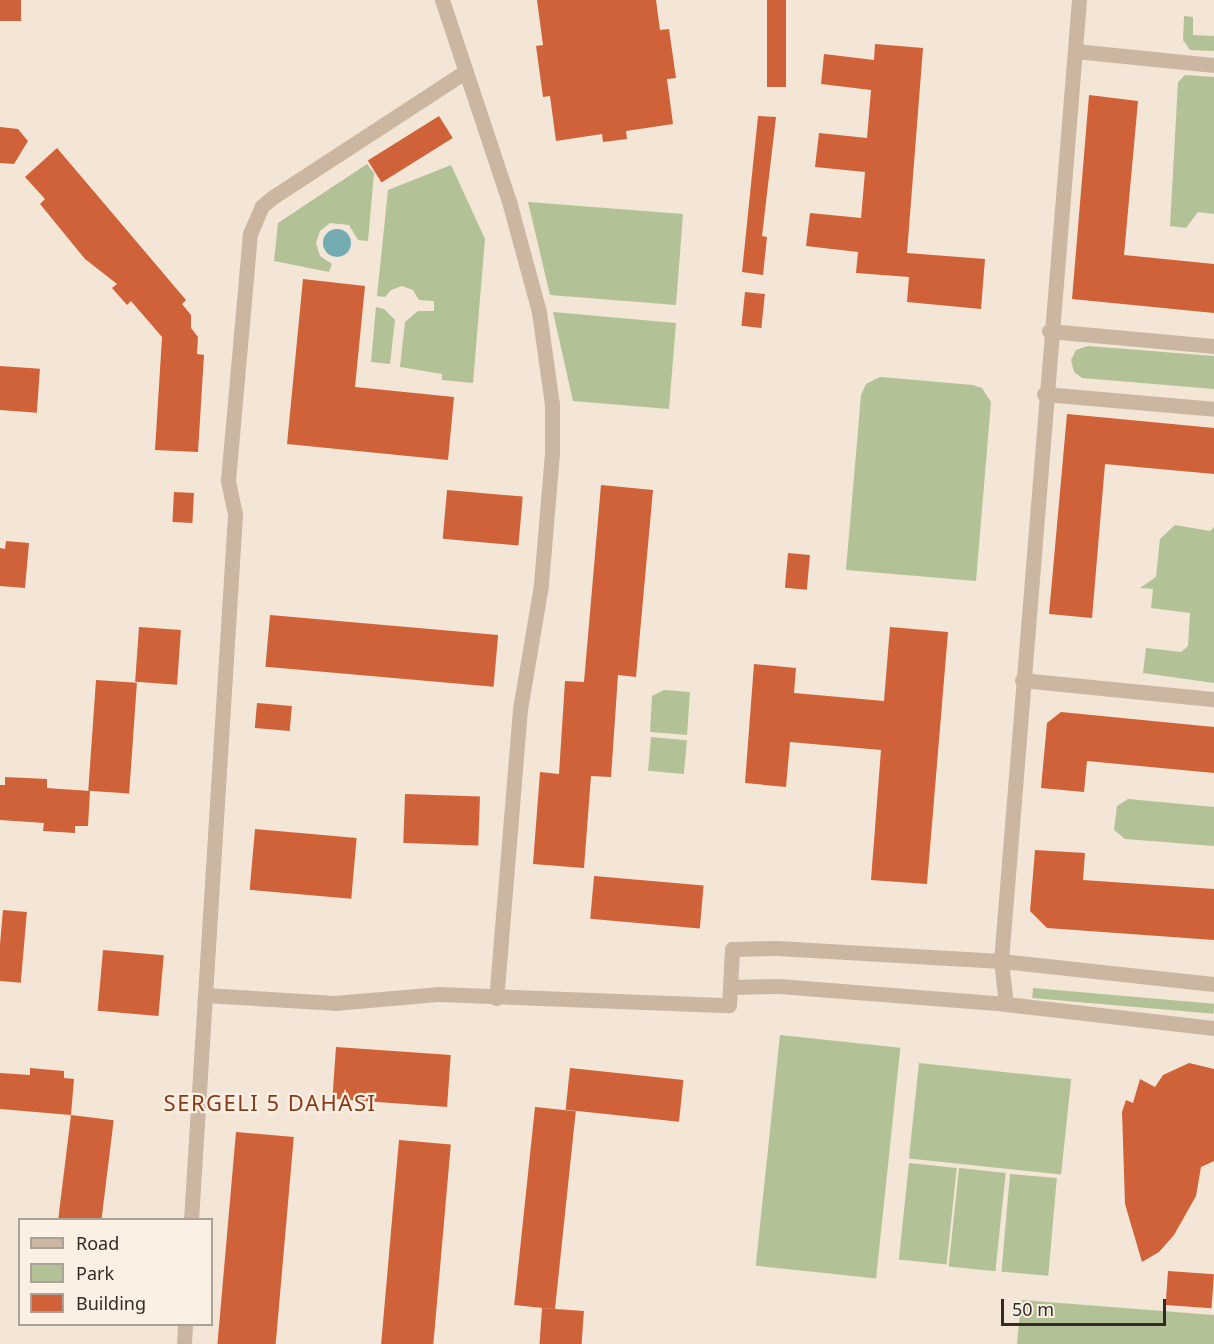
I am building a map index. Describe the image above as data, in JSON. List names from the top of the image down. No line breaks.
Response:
{"districts":["SERGELI 5 DAHASI"],"legend":["Road","Park","Building"],"scale_bar":"50 m"}
